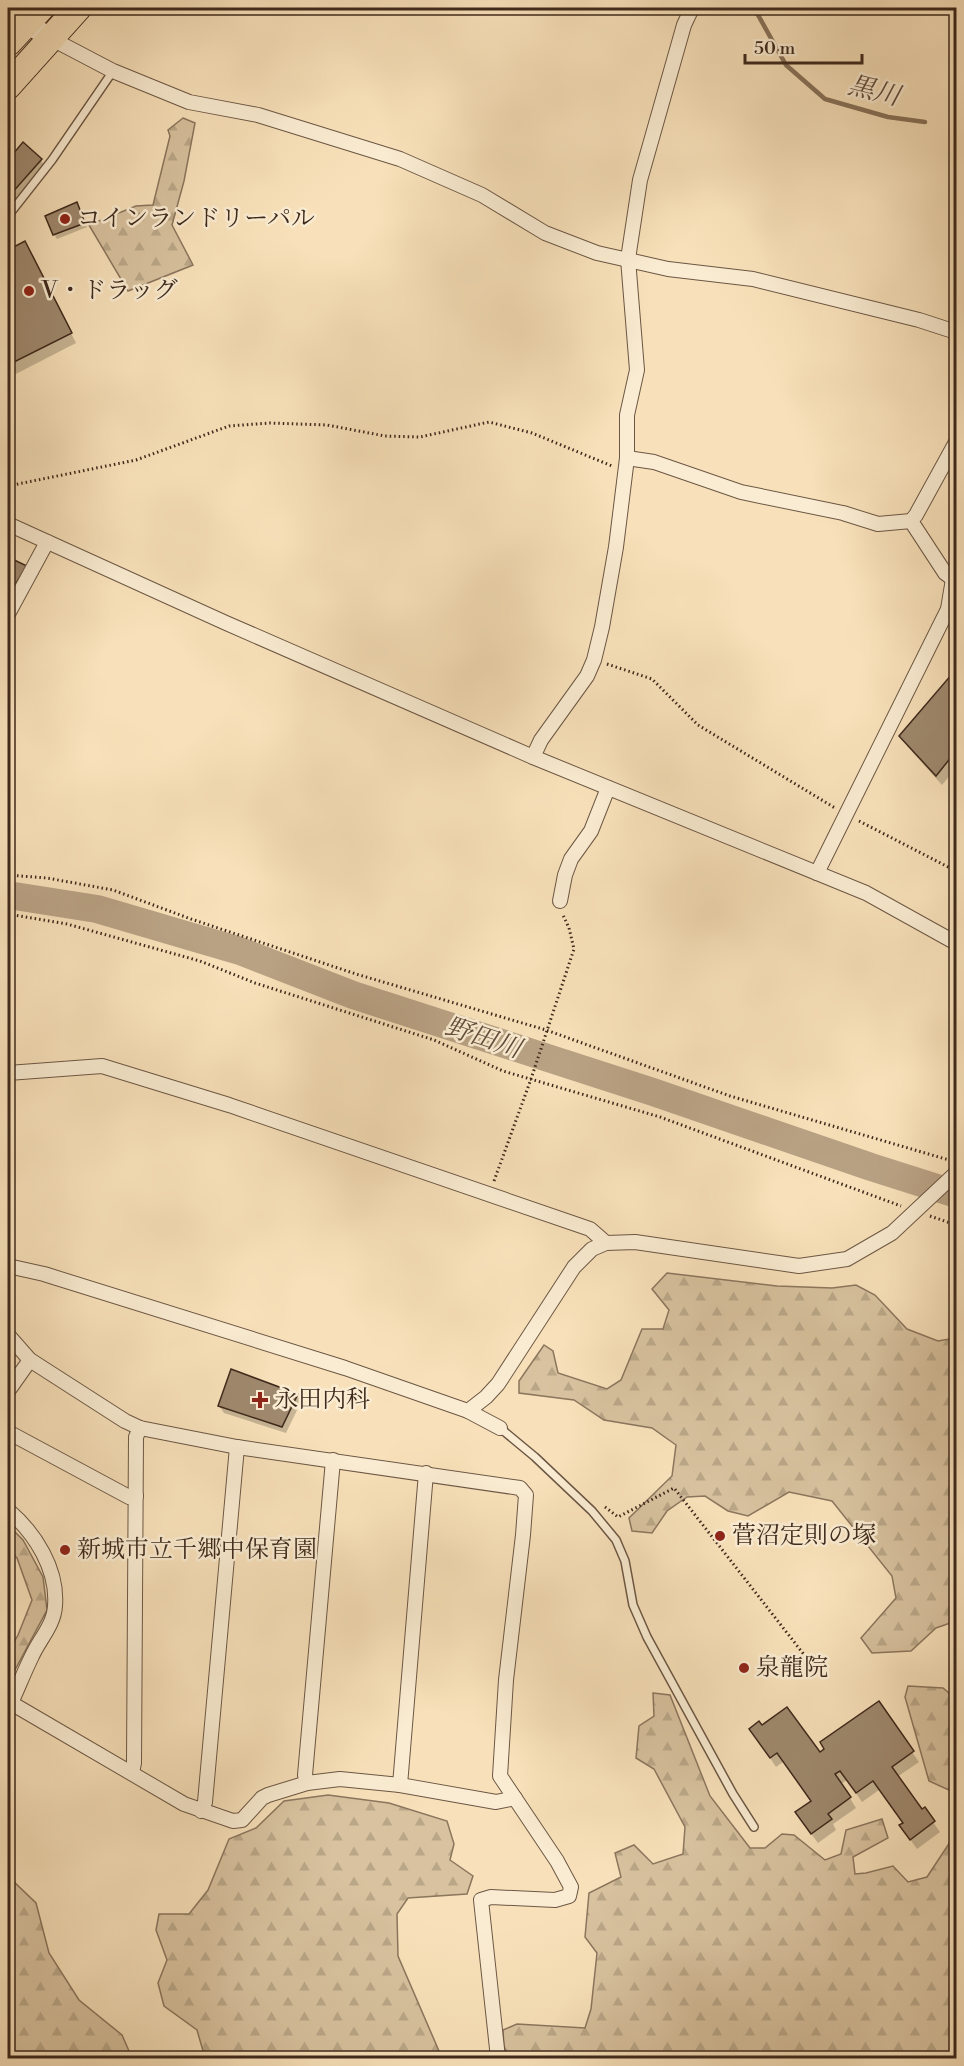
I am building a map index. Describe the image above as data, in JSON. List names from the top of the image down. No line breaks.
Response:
{"water":["黒川","野田川"],"places":{"other":["コインランドリーパル","V・ドラッグ","菅沼定則の塚","新城市立千郷中保育園","泉龍院"],"health":["永田内科"]},"scale_bar":"50 m"}
